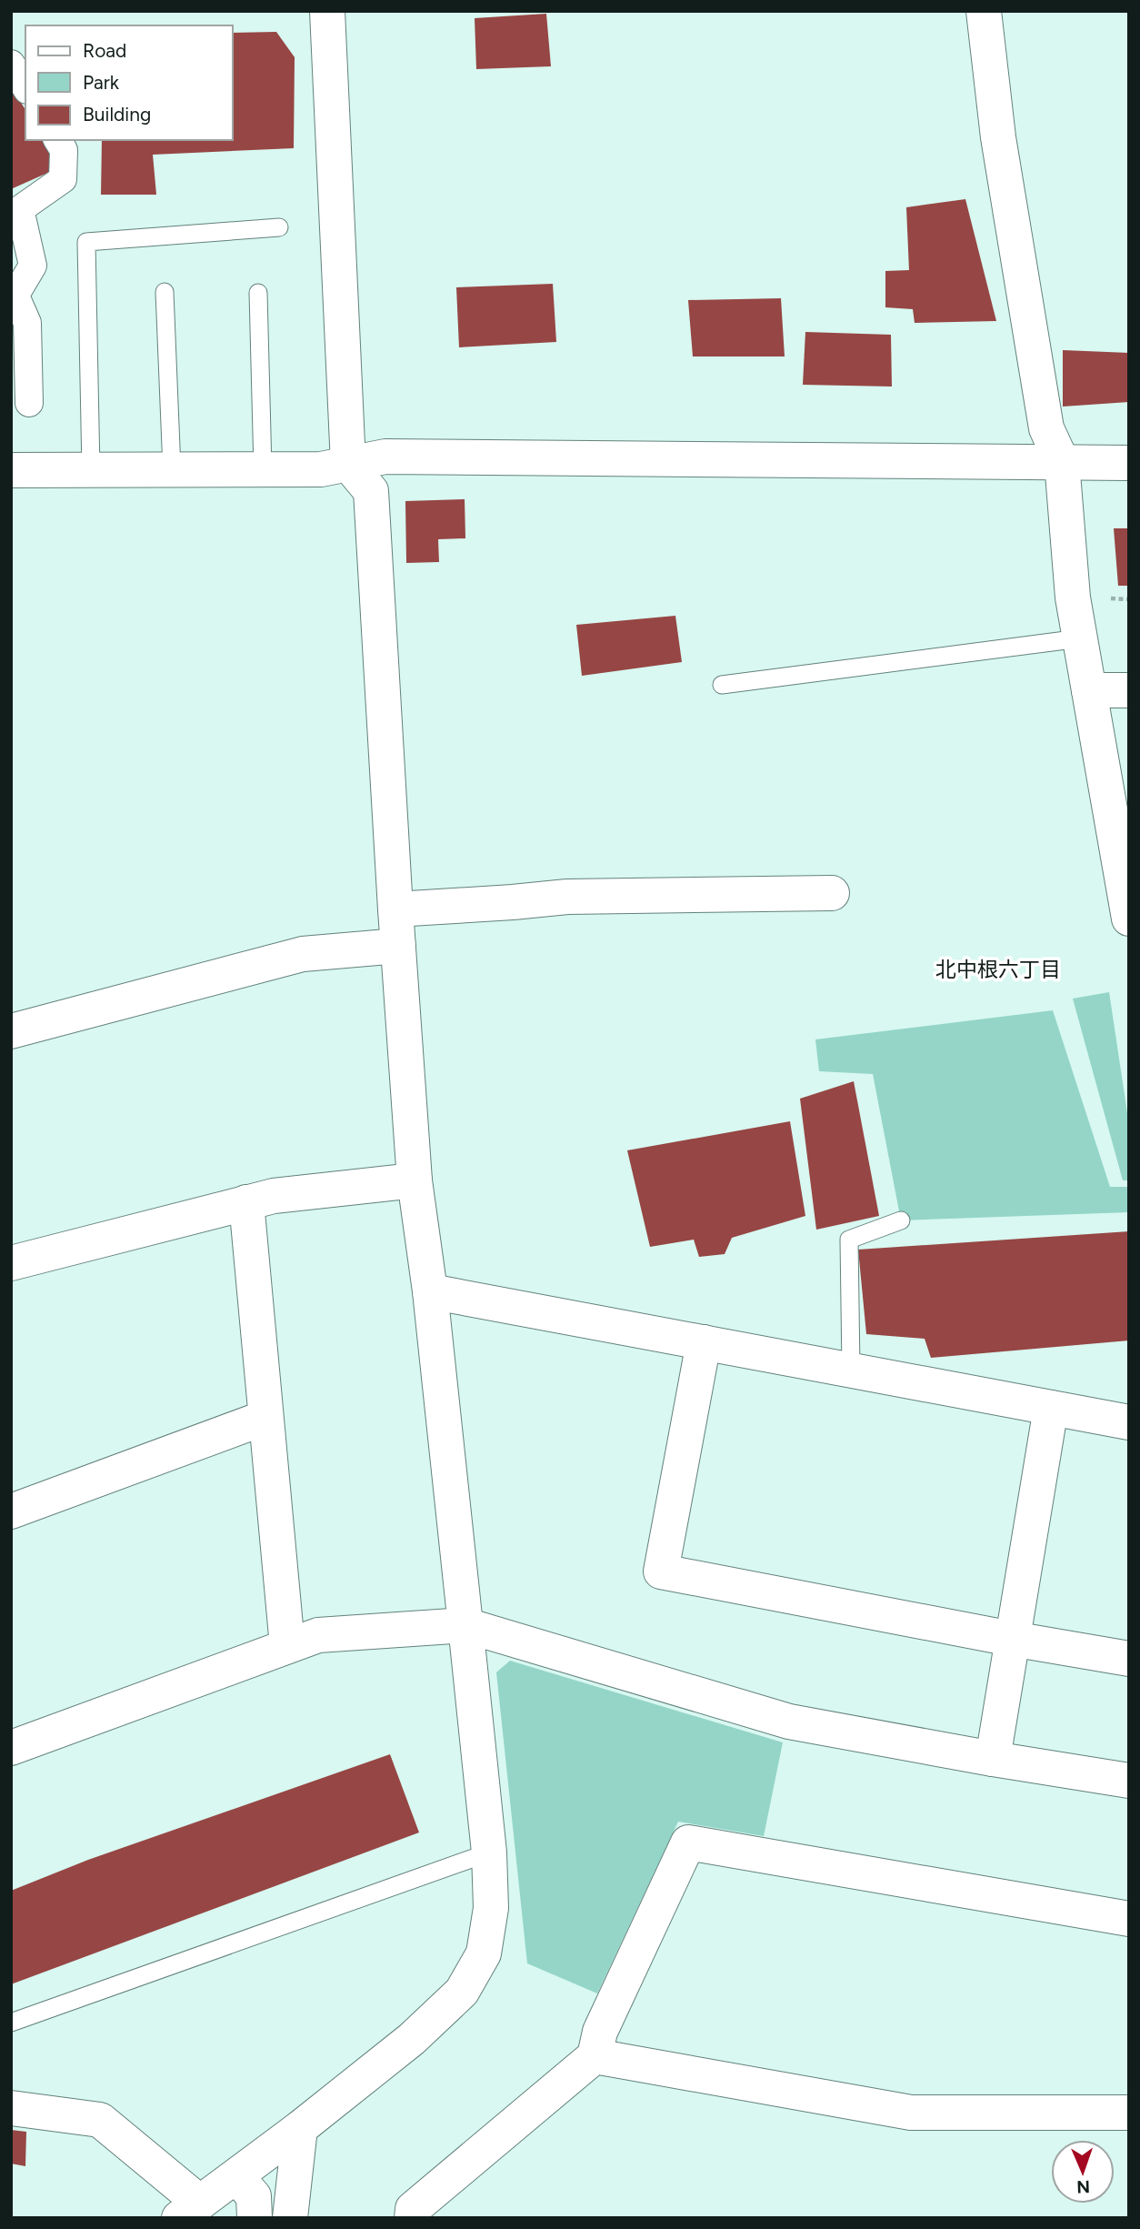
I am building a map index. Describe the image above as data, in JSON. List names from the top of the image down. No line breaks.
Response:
{"districts":["北中根六丁目"],"legend":["Road","Park","Building"],"north":"bottom"}
